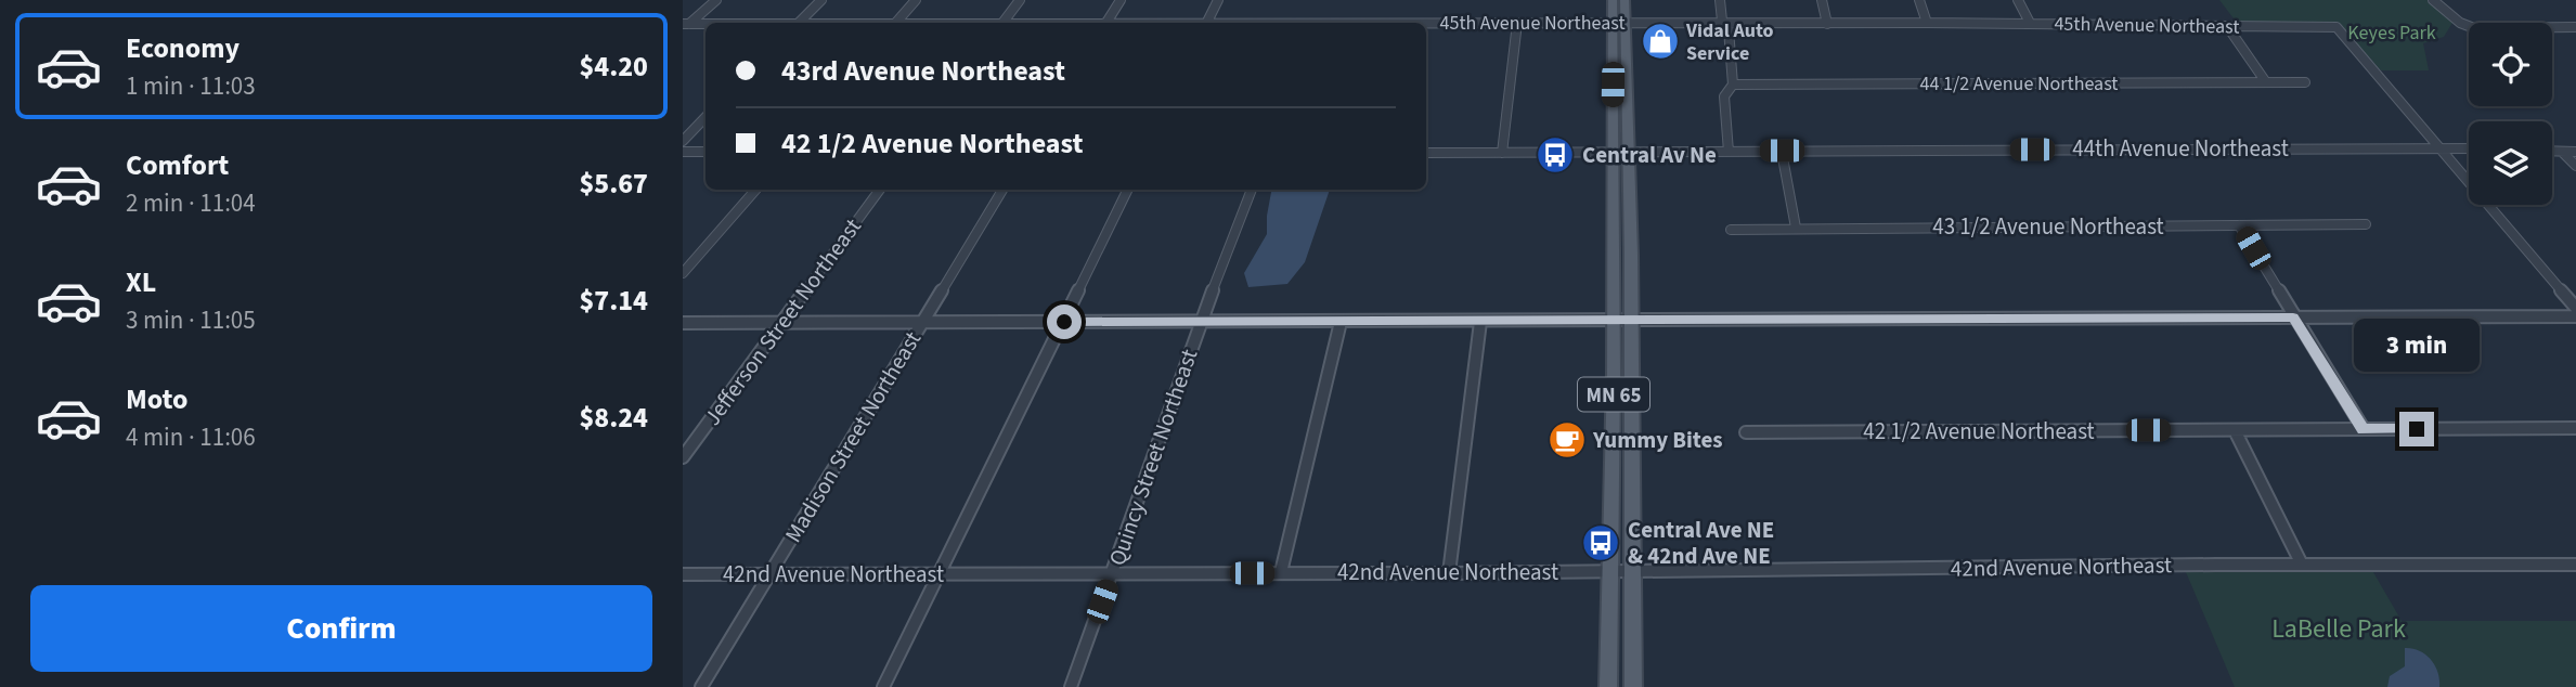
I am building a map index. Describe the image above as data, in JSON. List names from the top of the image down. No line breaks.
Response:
{"streets":{"main road":["MN 65"],"street":["45th Avenue Northeast","44 1/2 Avenue Northeast","44th Avenue Northeast","43 1/2 Avenue Northeast","Jefferson Street Northeast","42 1/2 Avenue Northeast","Madison Street Northeast","Quincy Street Northeast","42nd Avenue Northeast"]},"crossings":[["45th Avenue Northeast","44th Avenue Northeast"],["45th Avenue Northeast","MN 65"],["44th Avenue Northeast","MN 65"],["MN 65","42nd Avenue Northeast"],["Madison Street Northeast","42nd Avenue Northeast"],["Quincy Street Northeast","42nd Avenue Northeast"]],"parks":["Keyes Park","LaBelle Park"],"places":{"shop":["Vidal Auto Service"],"bus stop":["Central Av Ne","Central Ave NE & 42nd Ave NE"],"cafe":["Yummy Bites"]},"page":{"list":[{"name":"Economy","note":"1 min · 11:03","value":"$4.20"},{"name":"Comfort","note":"2 min · 11:04","value":"$5.67"},{"name":"XL","note":"3 min · 11:05","value":"$7.14"},{"name":"Moto","note":"4 min · 11:06","value":"$8.24"}],"banner":["43rd Avenue Northeast","42 1/2 Avenue Northeast"],"bubble":"3 min","buttons":"Confirm"}}
